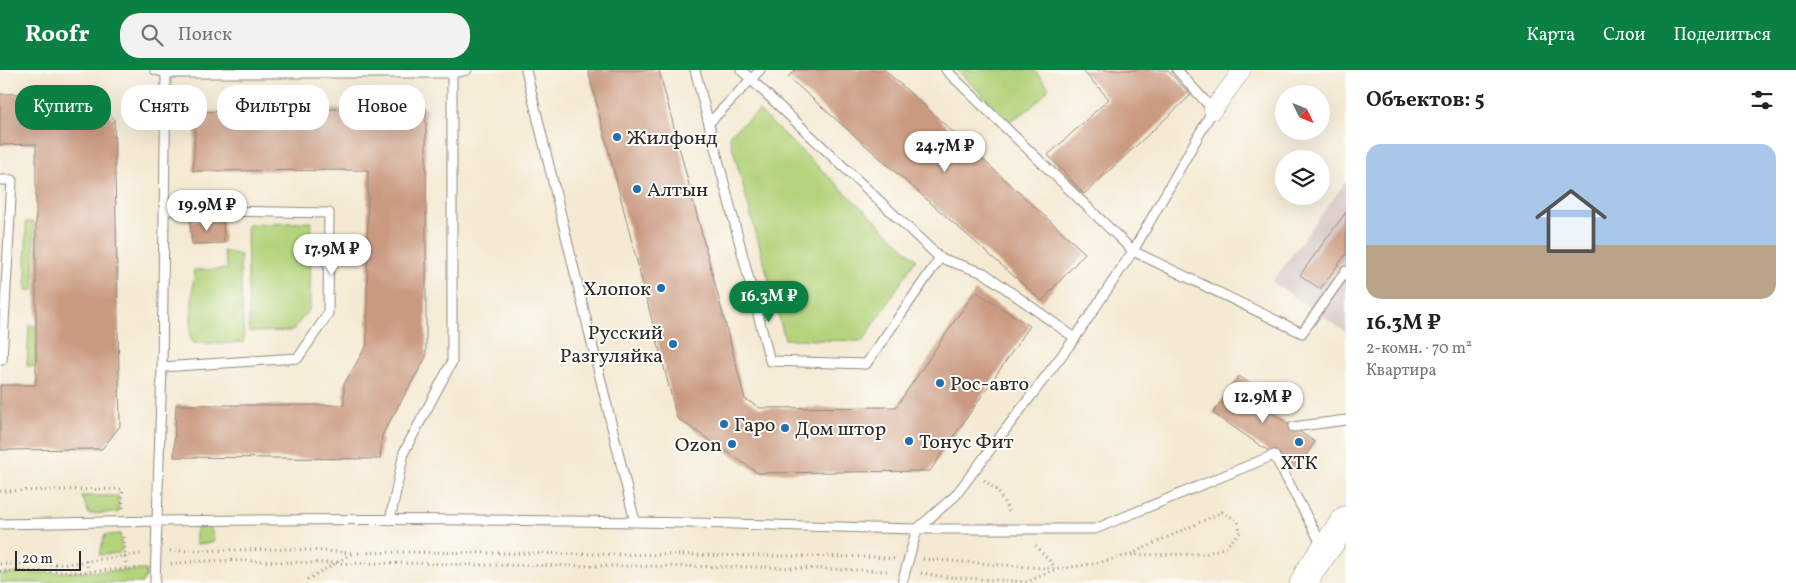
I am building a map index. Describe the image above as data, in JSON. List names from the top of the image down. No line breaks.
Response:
{"places":["Жилфонд","Алтын","Хлопок","Русский Разгуляйка","Рос-авто","Гаро","Дом штор","Тонус Фит","ХТК","Ozon"],"scale_bar":"20 m","north":"bottom right","page":{"header":"Roofr","search":"Поиск","nav":["Карта","Слои","Поделиться"],"heading":"Объектов: 5","chip":["Купить","Снять","Фильтры","Новое"],"list":[{"name":"16.3M ₽","note":"2-комн. · 70 m² · Квартира"}],"price":["24.7M ₽","19.9M ₽","17.9M ₽","16.3M ₽","12.9M ₽"],"scale":"20 m"}}
